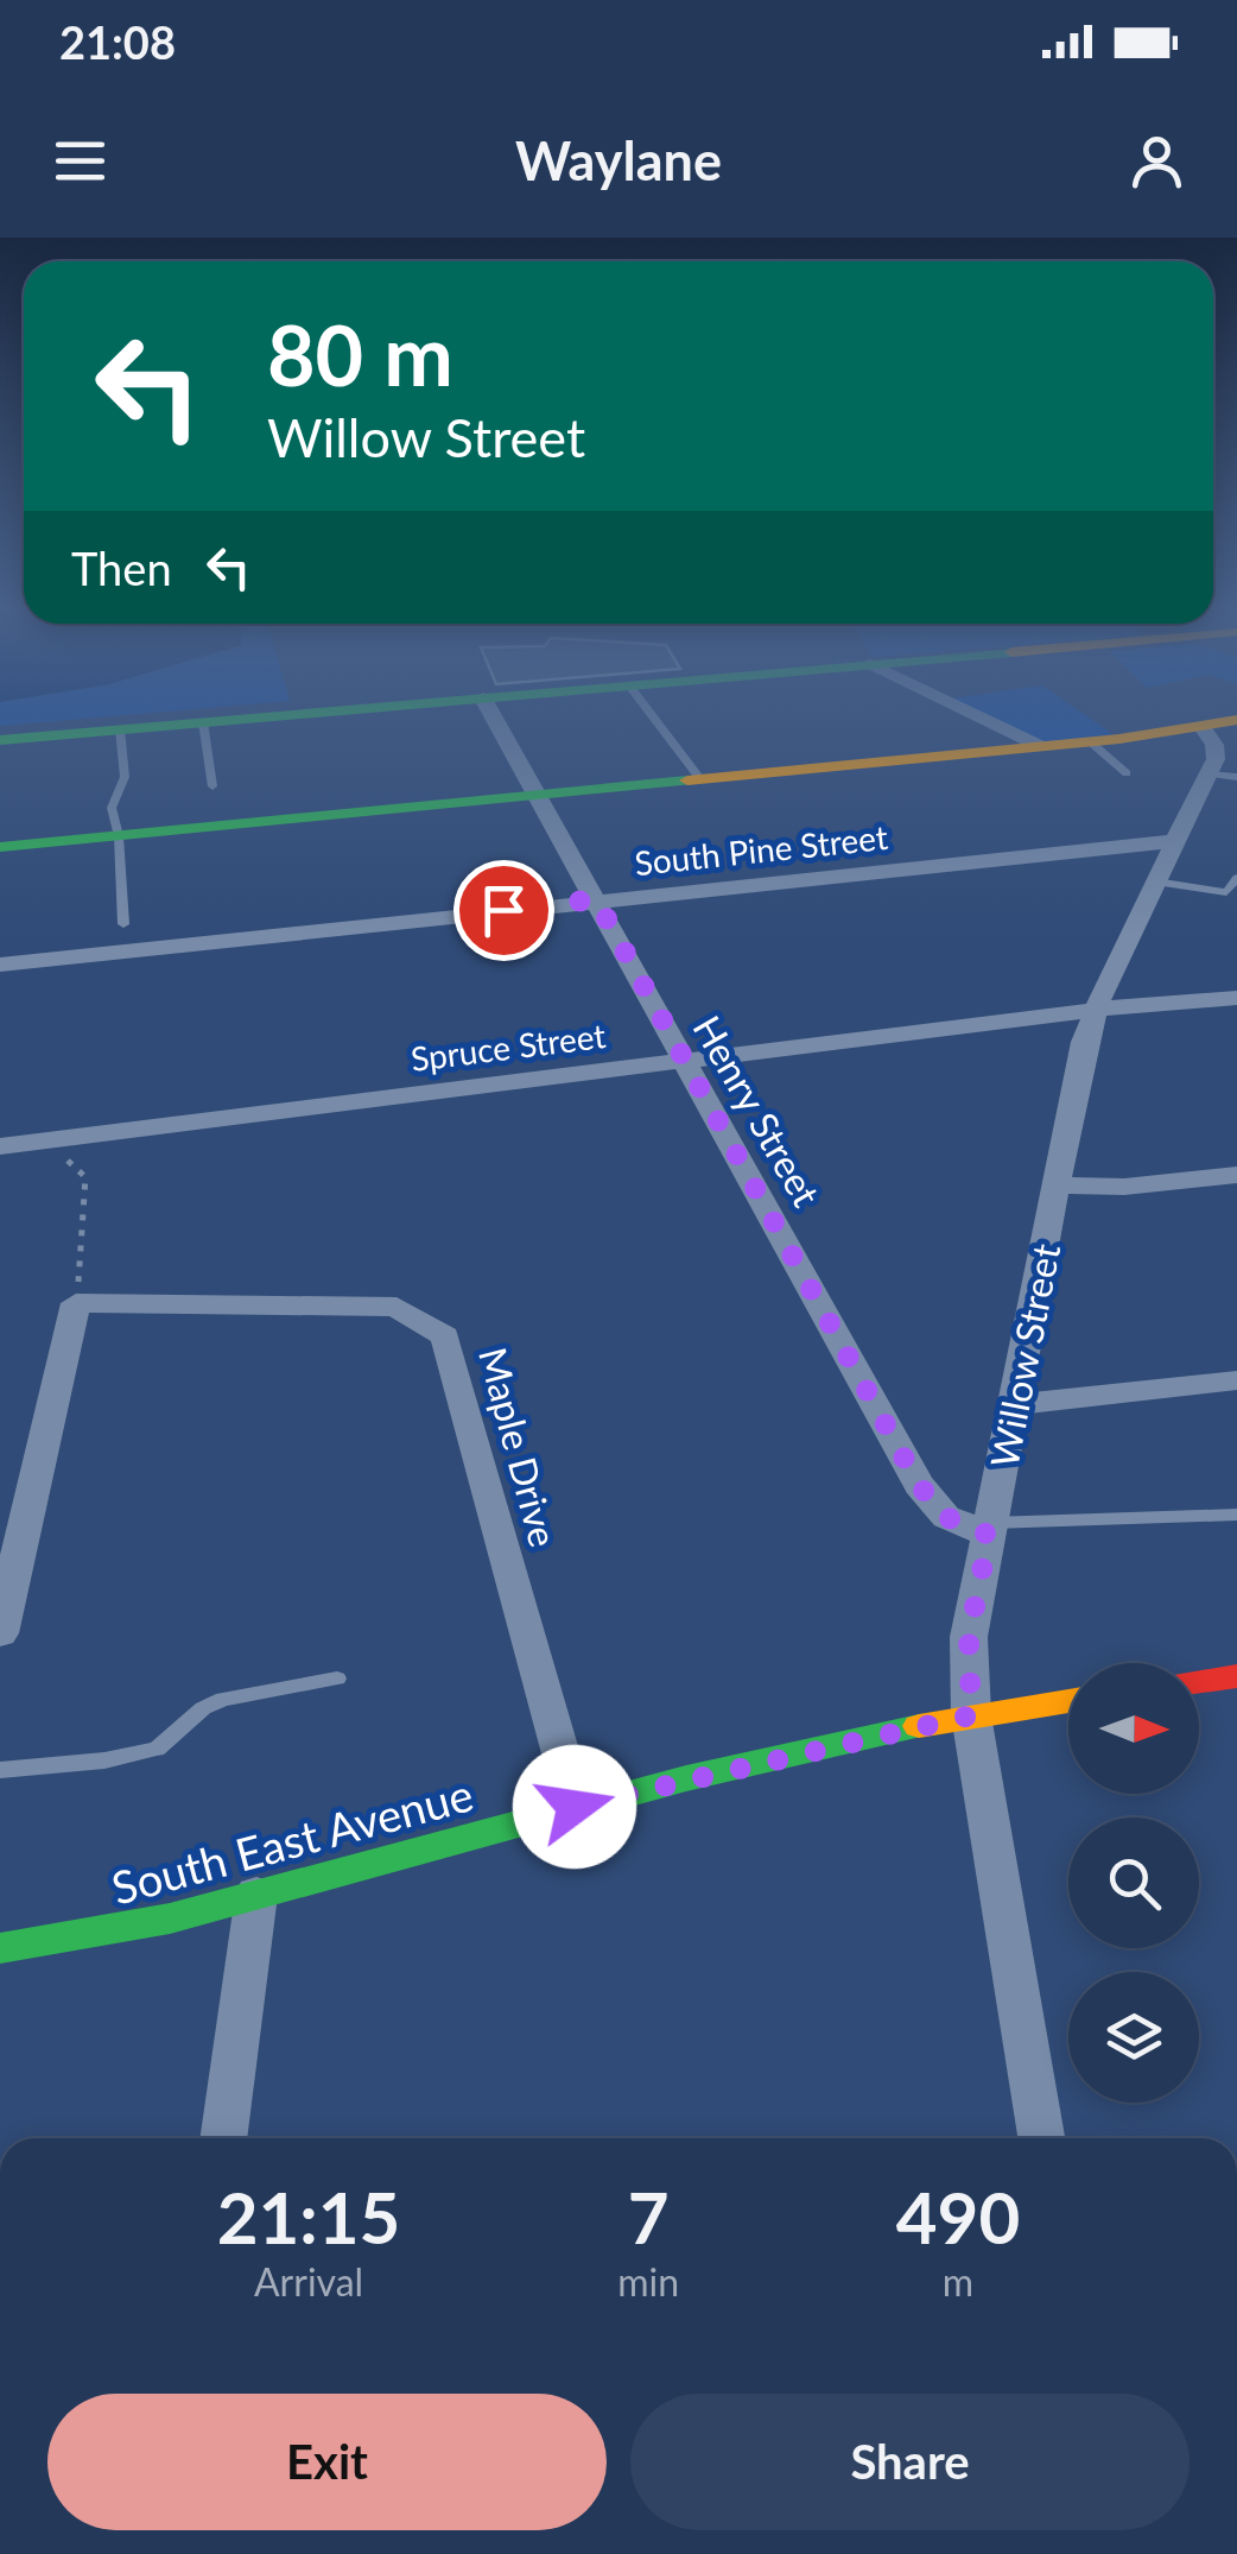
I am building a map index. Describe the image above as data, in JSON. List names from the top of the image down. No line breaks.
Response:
{"streets":{"main road":["South East Avenue"],"street":["South Pine Street","Spruce Street","Henry Street","Willow Street","Maple Drive"]},"crossings":[["South Pine Street","Henry Street"],["South Pine Street","Willow Street"],["Spruce Street","Henry Street"],["Spruce Street","Willow Street"],["Henry Street","Willow Street"],["Willow Street","South East Avenue"],["Maple Drive","South East Avenue"]],"north":"right","page":{"status":"21:08","header":"Waylane","turn":["80 m","Willow Street"],"then":"Then","eta":["21:15","Arrival","7","min","490","m"],"buttons":["Exit","Share"]}}
